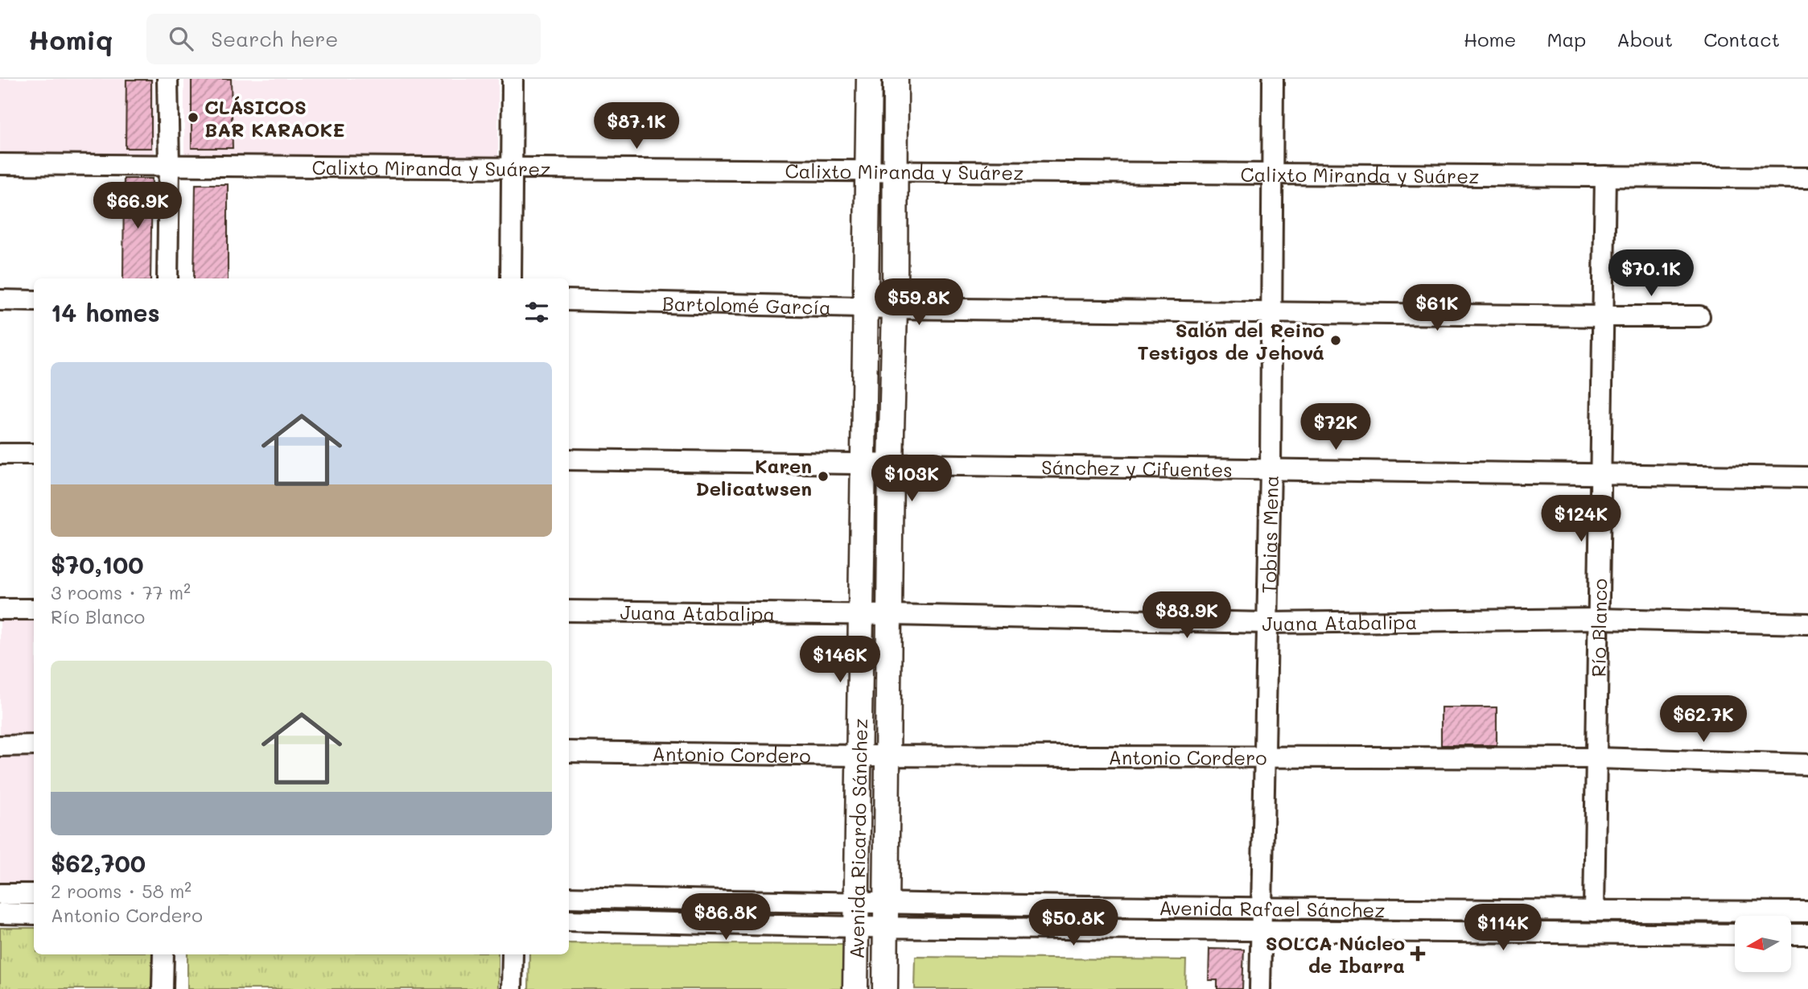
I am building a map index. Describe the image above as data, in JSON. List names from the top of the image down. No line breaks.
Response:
{"streets":{"main road":["Avenida Ricardo Sánchez"],"street":["Calixto Miranda y Suárez","Bartolomé García","Sánchez y Cifuentes","Tobias Mena","Juana Atabalipa","Río Blanco","Antonio Cordero","Avenida Rafael Sánchez"]},"crossings":[["Calixto Miranda y Suárez","Tobias Mena"],["Calixto Miranda y Suárez","Río Blanco"],["Calixto Miranda y Suárez","Avenida Ricardo Sánchez"],["Bartolomé García","Tobias Mena"],["Bartolomé García","Río Blanco"],["Bartolomé García","Avenida Ricardo Sánchez"],["Sánchez y Cifuentes","Tobias Mena"],["Sánchez y Cifuentes","Río Blanco"],["Sánchez y Cifuentes","Avenida Ricardo Sánchez"],["Tobias Mena","Juana Atabalipa"],["Tobias Mena","Antonio Cordero"],["Tobias Mena","Avenida Rafael Sánchez"],["Juana Atabalipa","Río Blanco"],["Juana Atabalipa","Avenida Ricardo Sánchez"],["Río Blanco","Antonio Cordero"],["Río Blanco","Avenida Rafael Sánchez"],["Antonio Cordero","Avenida Ricardo Sánchez"],["Avenida Ricardo Sánchez","Avenida Rafael Sánchez"]],"places":{"other":["CLÁSICOS BAR KARAOKE","Salón del Reino Testigos de Jehová","Karen Delicatwsen"],"health":["SOLCA Núcleo de Ibarra"]},"north":"left","page":{"header":"Homiq","search":"Search here","nav":["Home","Map","About","Contact"],"price":["$87.1K","$66.9K","$70.1K","$59.8K","$61K","$72K","$103K","$124K","$83.9K","$146K","$62.7K","$86.8K","$50.8K","$114K"],"heading":"14 homes","list":[{"name":"$70,100","note":"3 rooms · 77 m² · Río Blanco"},{"name":"$62,700","note":"2 rooms · 58 m² · Antonio Cordero"}]}}
